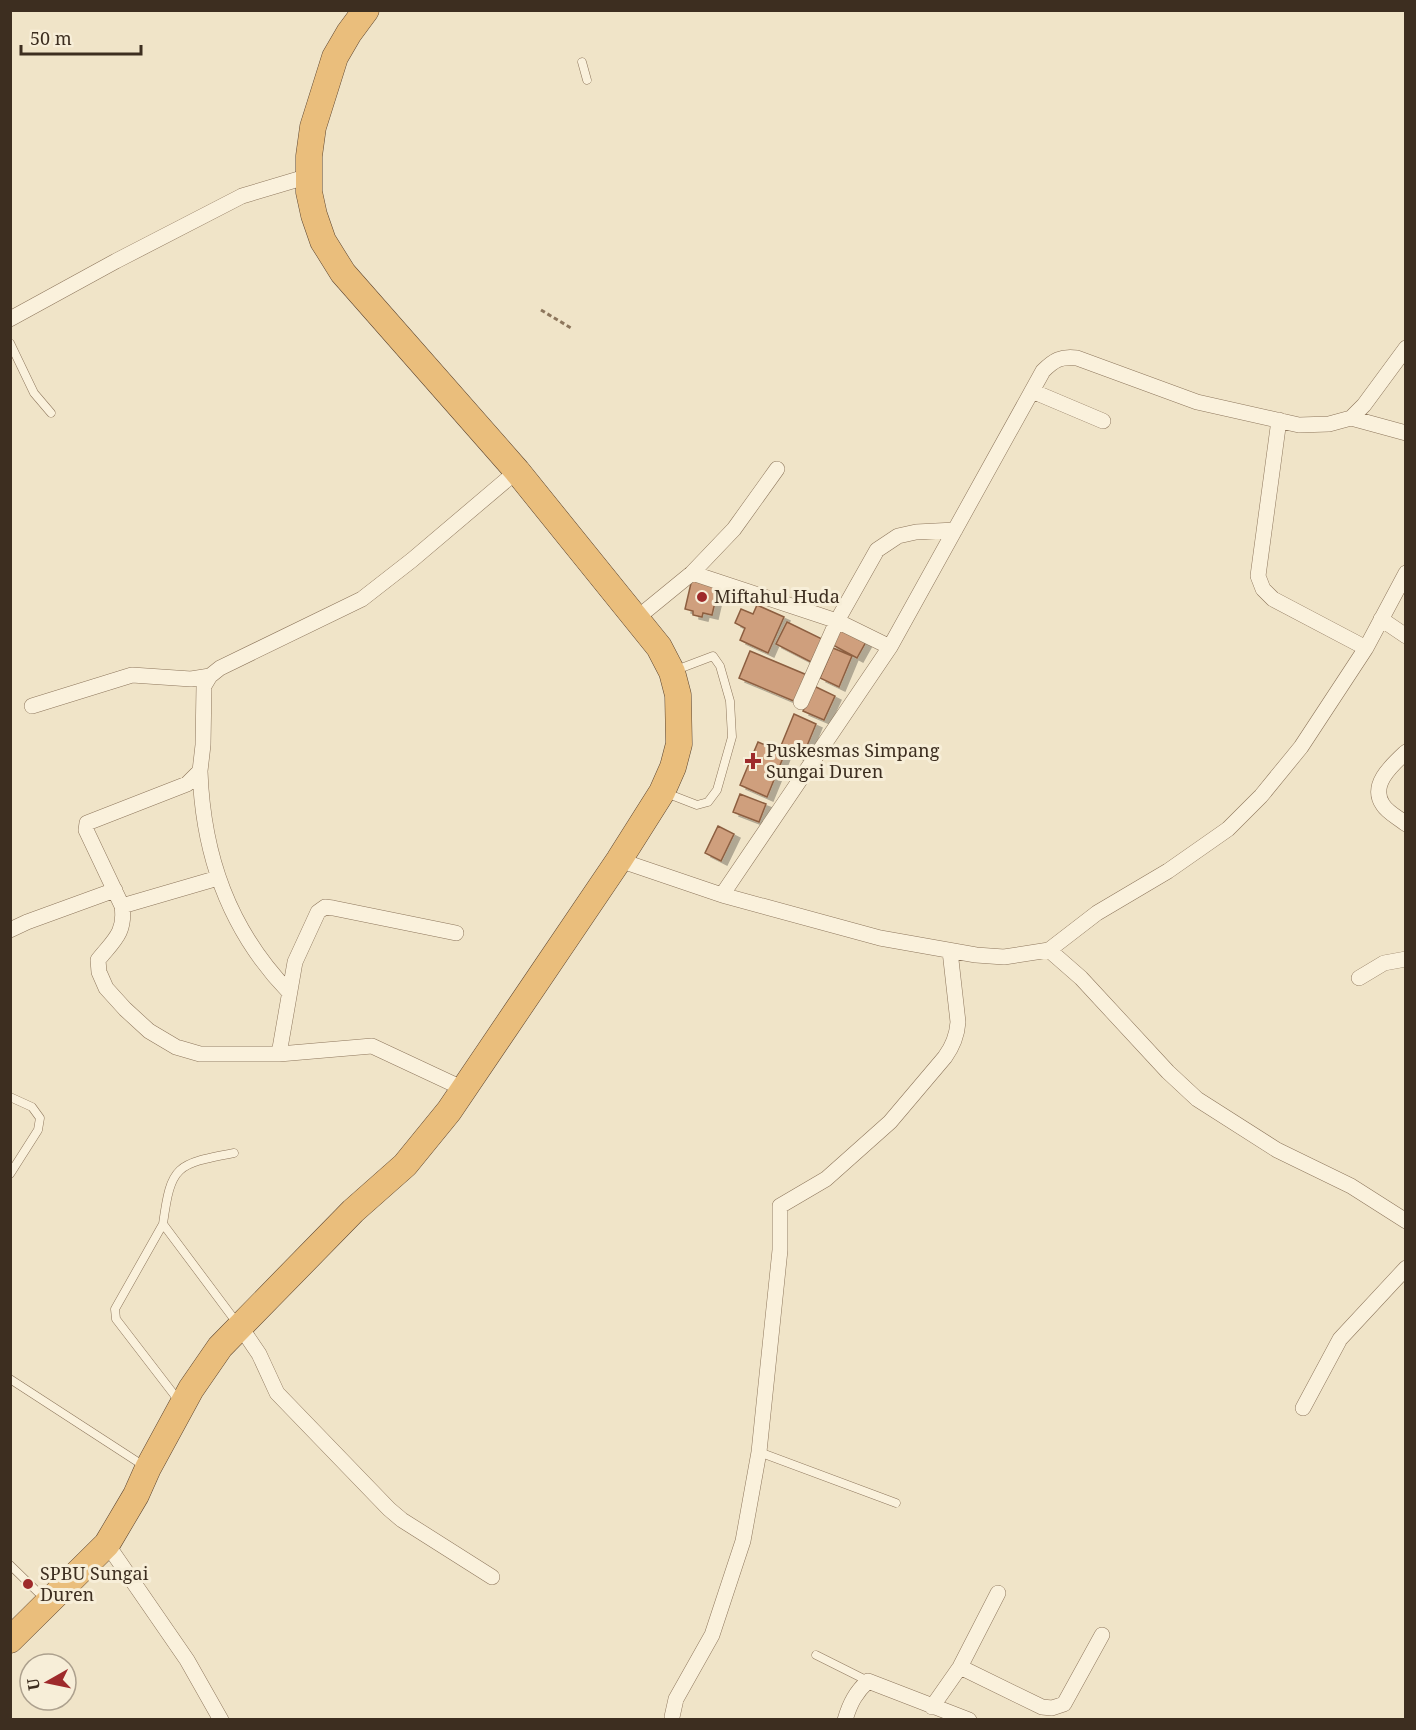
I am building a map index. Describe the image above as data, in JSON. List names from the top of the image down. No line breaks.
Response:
{"places":{"other":["Miftahul Huda","SPBU Sungai Duren"],"health":["Puskesmas Simpang Sungai Duren"]},"scale_bar":"50 m","north":"left"}
